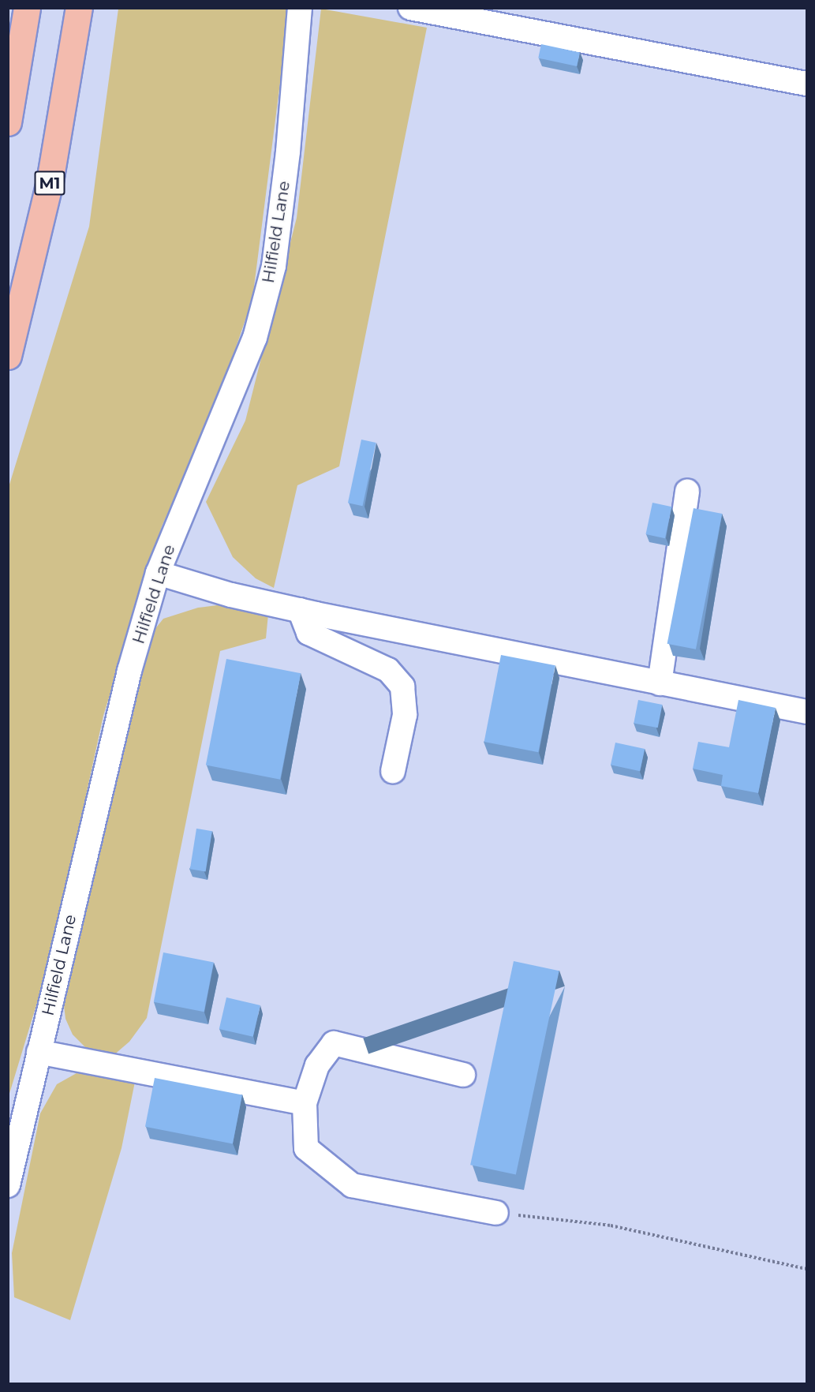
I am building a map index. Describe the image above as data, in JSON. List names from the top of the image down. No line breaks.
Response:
{"streets":{"highway":["M1"],"street":["Hilfield Lane"]}}
